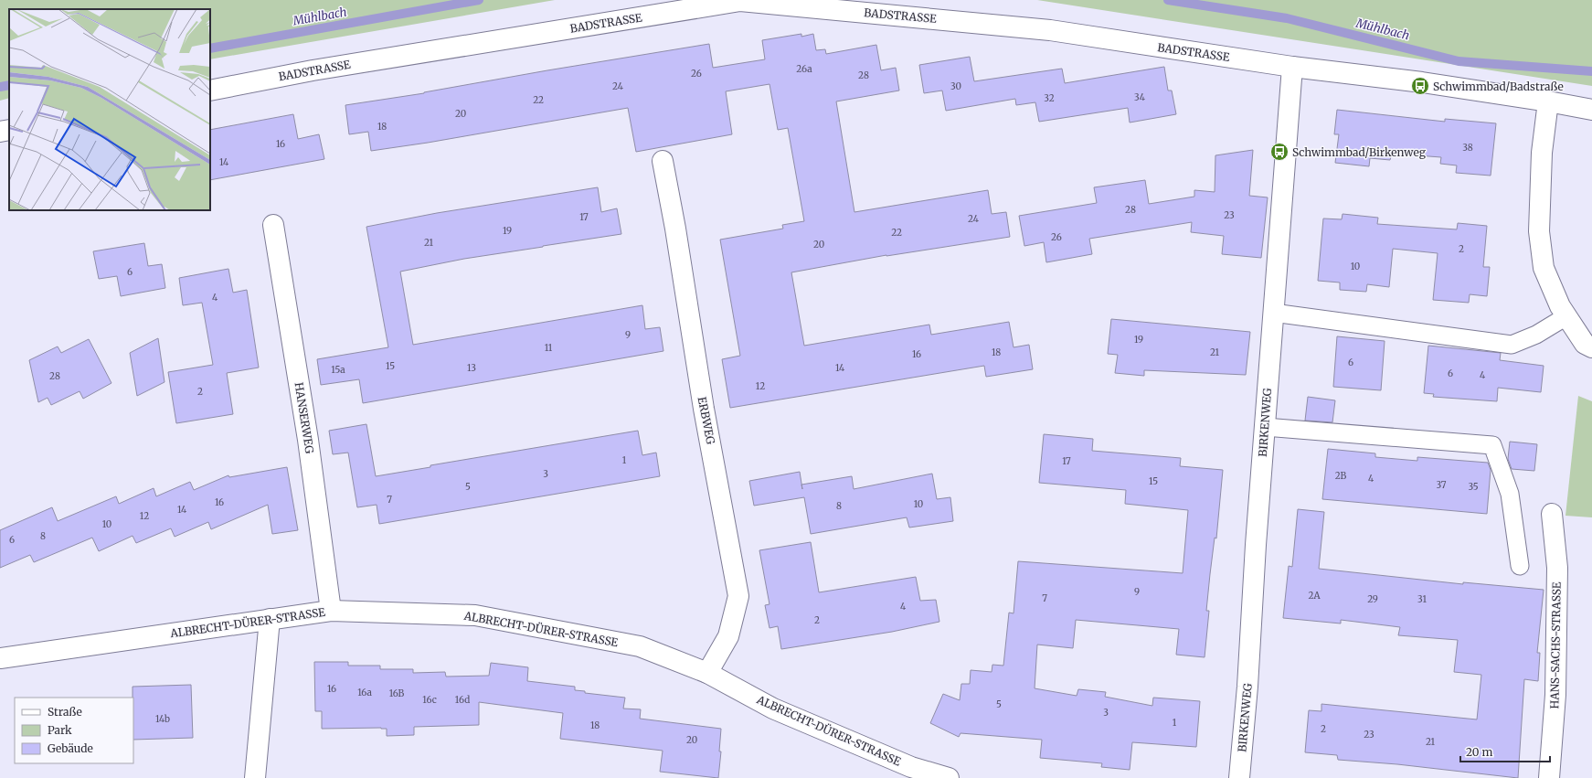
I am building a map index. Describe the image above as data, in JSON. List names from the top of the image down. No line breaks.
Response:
{"streets":{"street":["BADSTRASSE","HANSERWEG","ERBWEG","BIRKENWEG","ALBRECHT-DÜRER-STRASSE","HANS-SACHS-STRASSE"]},"crossings":[["BADSTRASSE","BIRKENWEG"],["HANSERWEG","ALBRECHT-DÜRER-STRASSE"],["ERBWEG","ALBRECHT-DÜRER-STRASSE"]],"water":["Mühlbach"],"places":{"bus stop":["Schwimmbad/Badstraße","Schwimmbad/Birkenweg"]},"house_numbers":["26a","26","28","24","30","34","32","22","20","18","16","38","14","28","23","17","24","19","22","26","21","20","2","10","6","4","9","19","11","18","21","16","6","15","13","14","15a","6","4","28","12","2","1","17","3","2B","4","15","37","5","35","7","16","10","8","14","12","10","8","6","9","2A","7","29","31","4","2","16","16a","16B","16c","16d","5","3","14b","1","18","2","23","20","21"],"legend":["Straße","Park","Gebäude"],"scale_bar":"20 m"}
